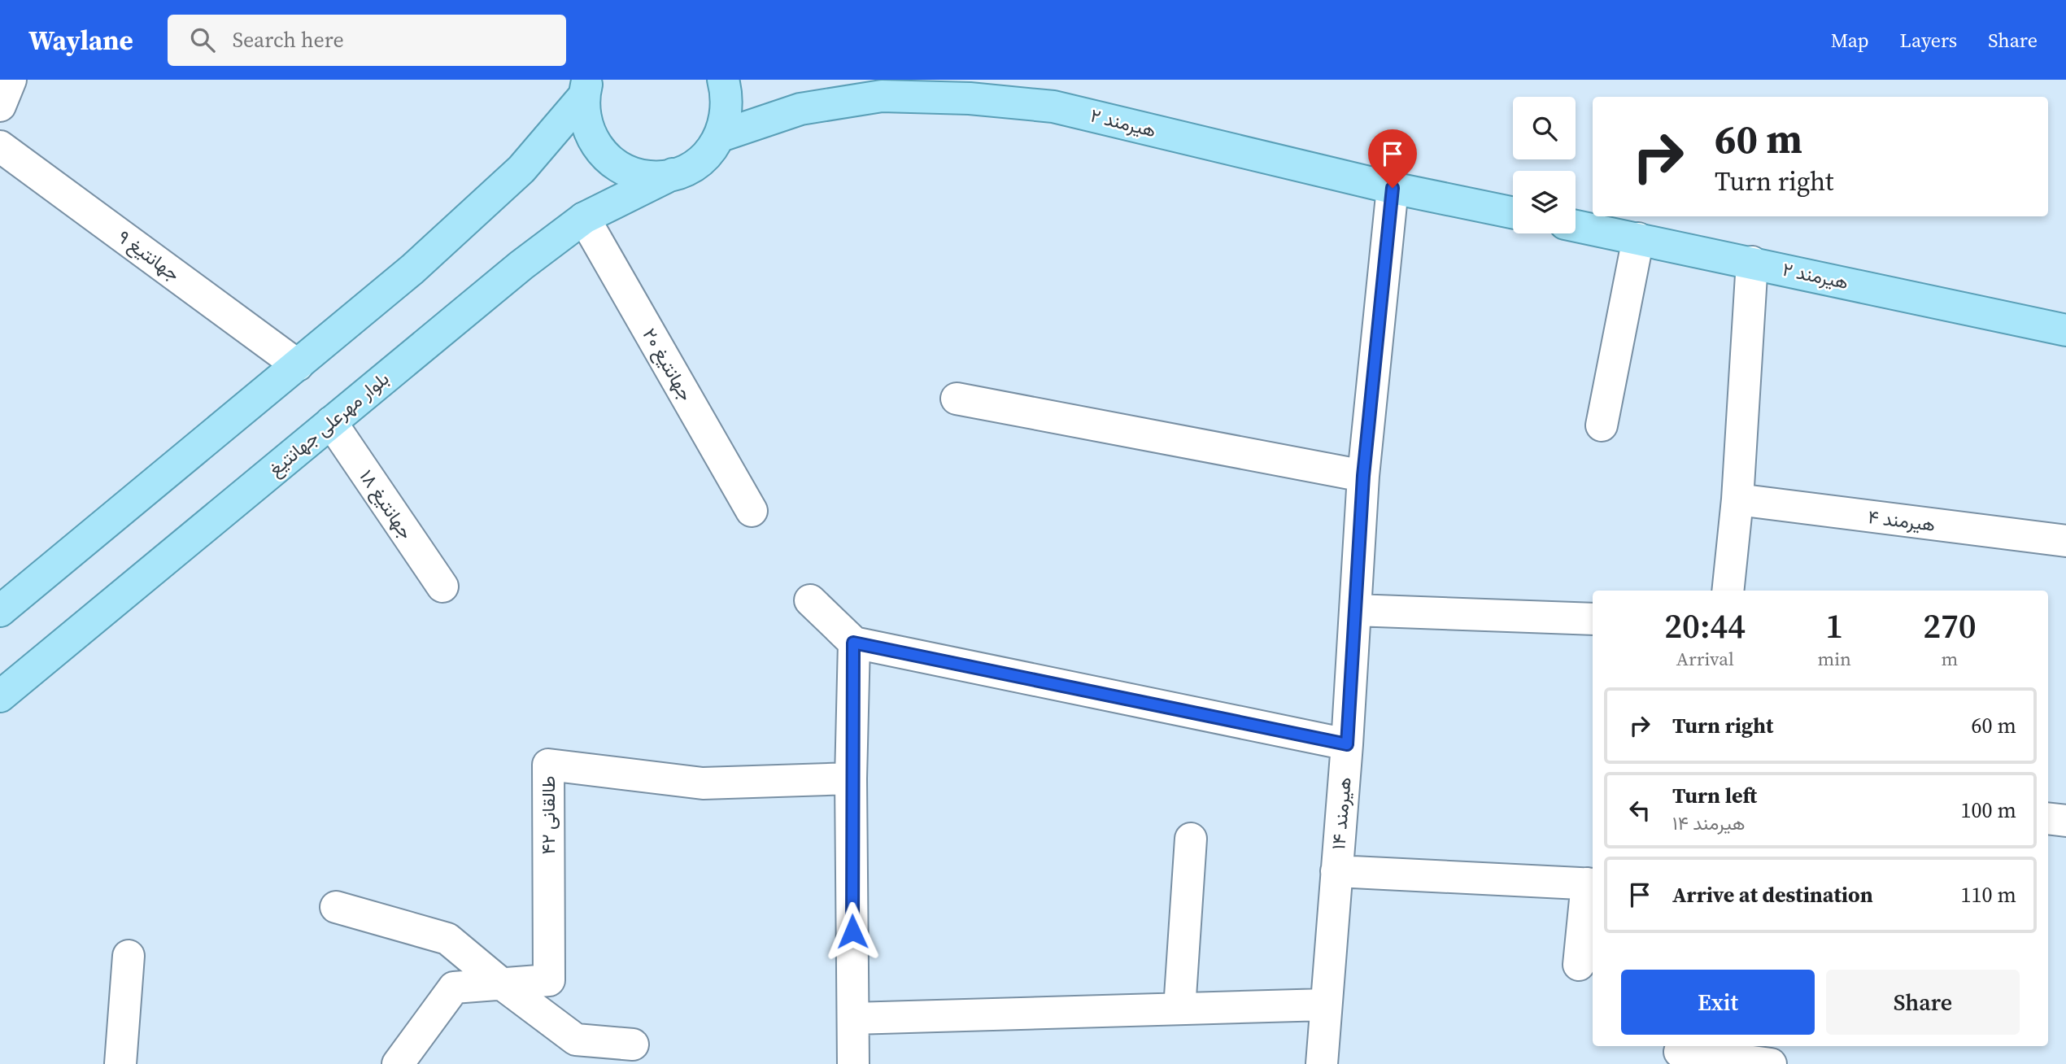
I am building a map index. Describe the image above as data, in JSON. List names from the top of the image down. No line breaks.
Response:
{"streets":{"main road":["هیرمند ۲","بلوار مهرعلی جهانتیغ"],"street":["جهانتیغ ۹","جهانتیغ ۲۰","جهانتیغ ۱۸","هیرمند ۴","هیرمند ۱۴","طالقانی ۴۲"]},"crossings":[["هیرمند ۲","بلوار مهرعلی جهانتیغ"],["هیرمند ۲","هیرمند ۱۴"],["جهانتیغ ۲۰","بلوار مهرعلی جهانتیغ"],["بلوار مهرعلی جهانتیغ","جهانتیغ ۱۸"]],"page":{"header":"Waylane","search":"Search here","nav":["Map","Layers","Share"],"turn":["60 m","Turn right"],"eta":["20:44","Arrival","1","min","270","m"],"list":[{"name":"Turn right","value":"60 m"},{"name":"Turn left","note":"هیرمند ۱۴","value":"100 m"},{"name":"Arrive at destination","value":"110 m"}],"buttons":["Exit","Share"]}}
